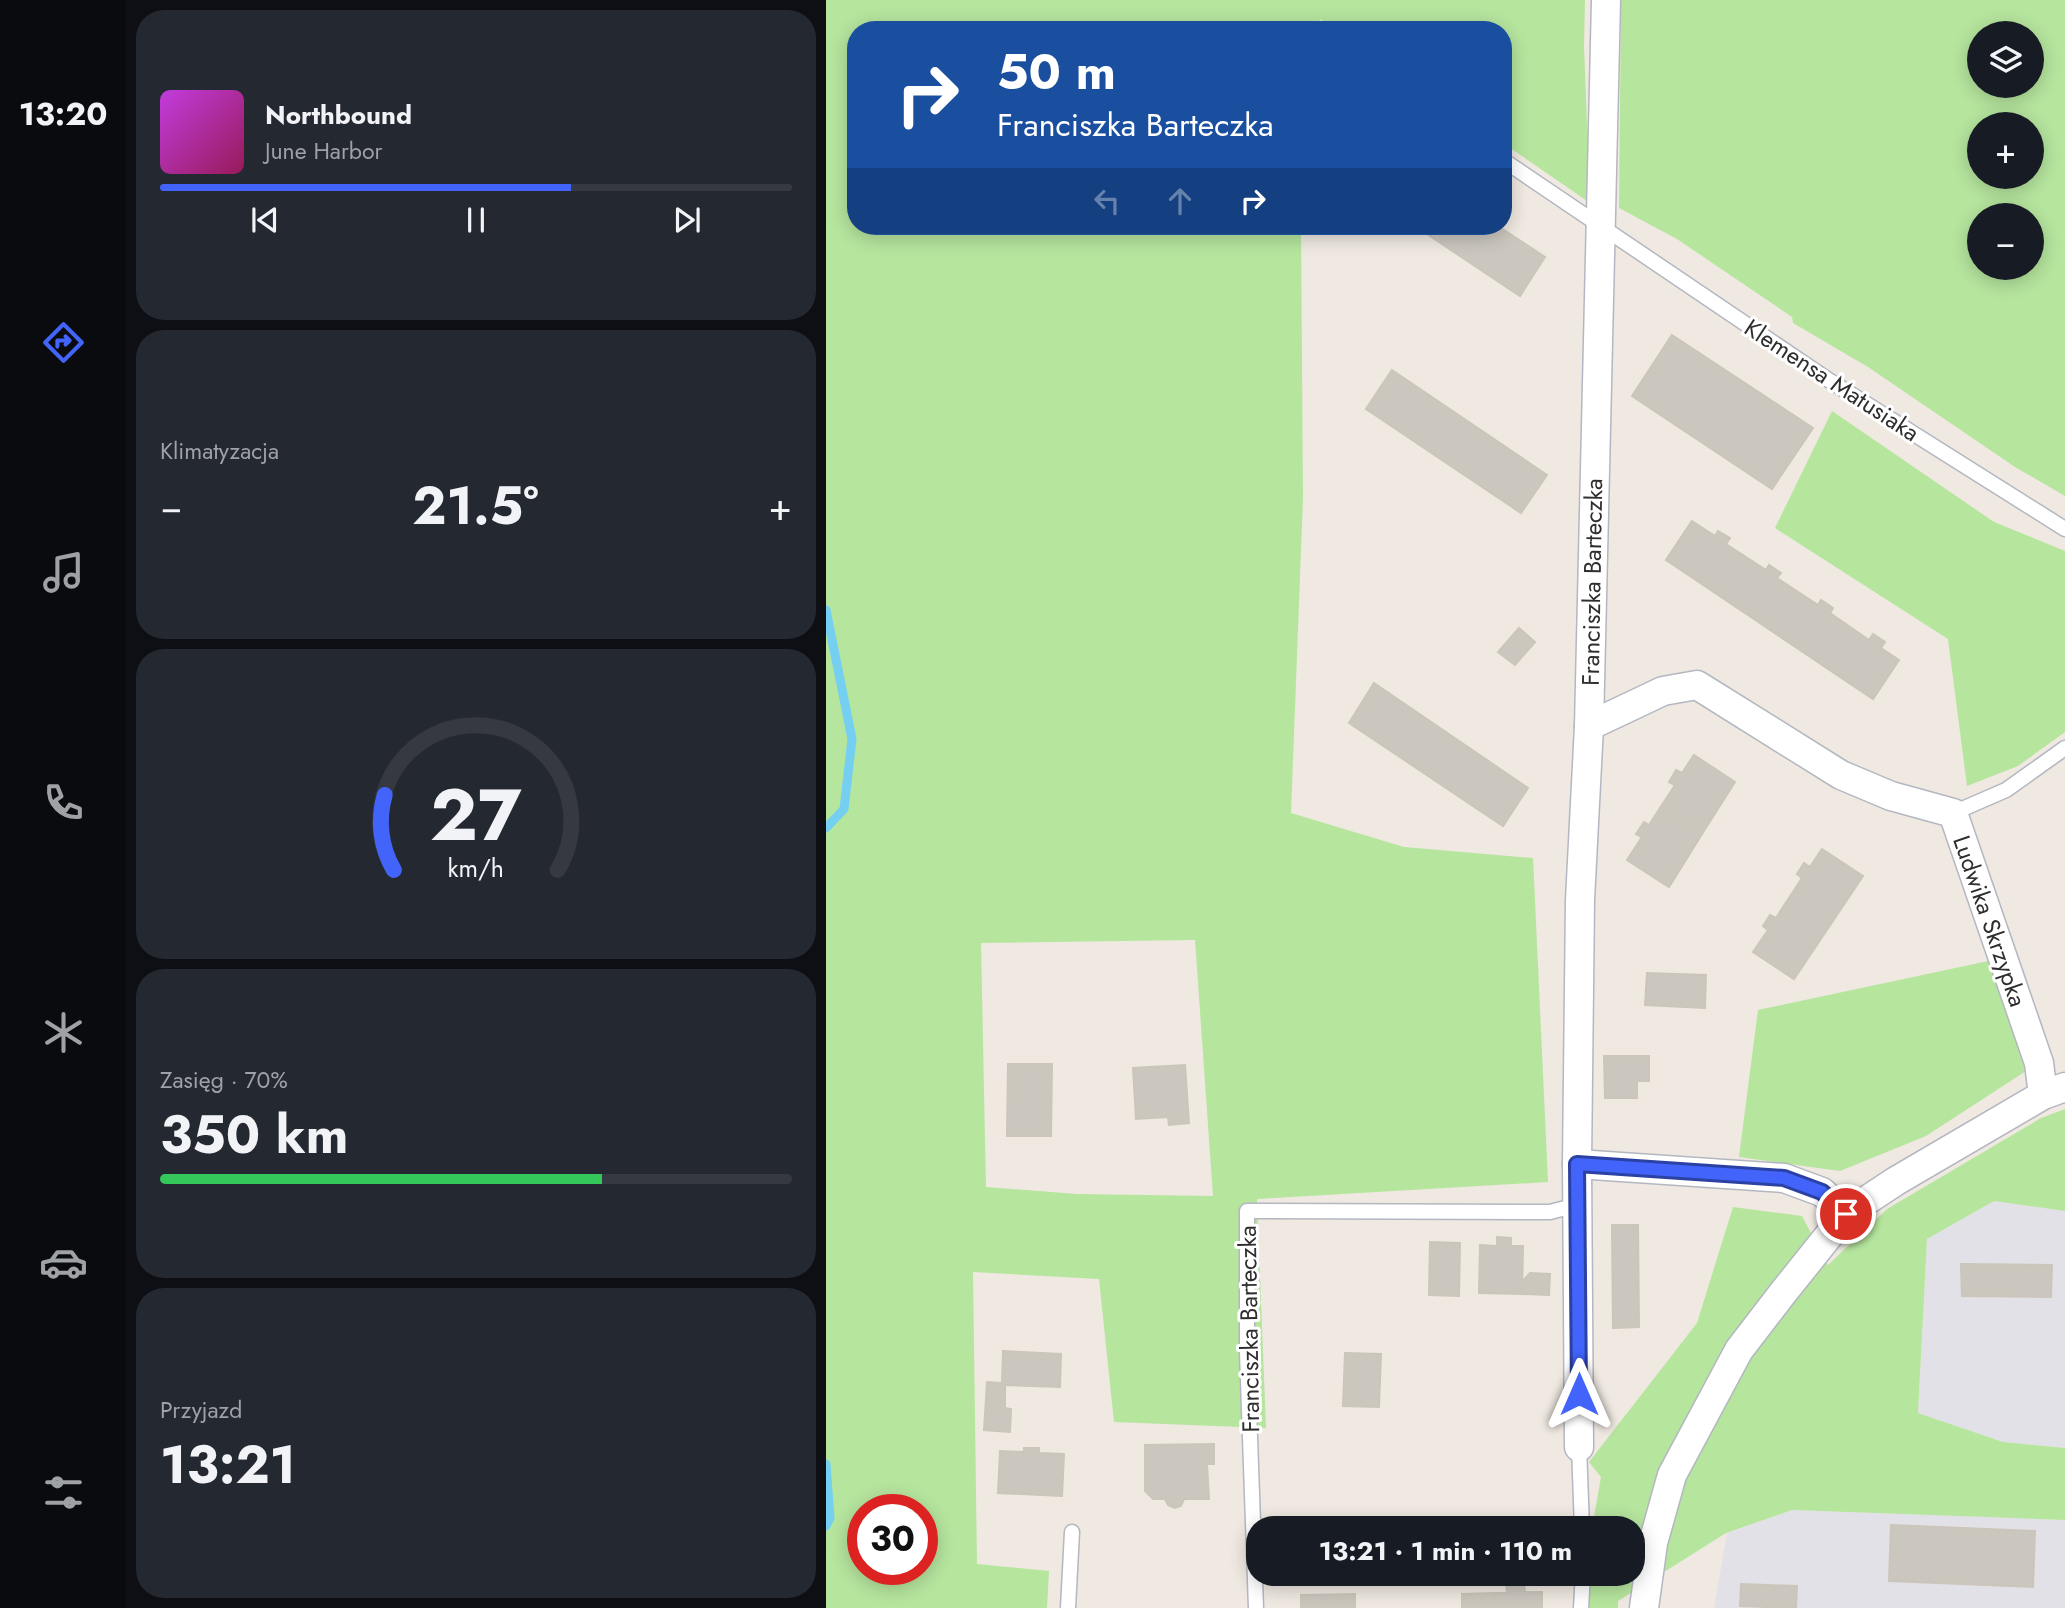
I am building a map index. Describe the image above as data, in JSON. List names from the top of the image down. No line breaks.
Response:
{"streets":{"street":["Franciszka Barteczka","Ludwika Skrzypka"],"lane":["Klemensa Matusiaka"]},"crossings":[["Klemensa Matusiaka","Franciszka Barteczka"],["Franciszka Barteczka","Ludwika Skrzypka"]],"page":{"tabs":"13:20","map_buttons":["+","−"],"turn":["50 m","Franciszka Barteczka"],"song":["Northbound","June Harbor"],"tile":["Klimatyzacja",["Zasięg · 70%","350 km"],["Przyjazd","13:21"]],"heat":["−","21.5°","+"],"limit":"30","trip":"13:21 · 1 min · 110 m","gauge":["27","km/h"]}}
